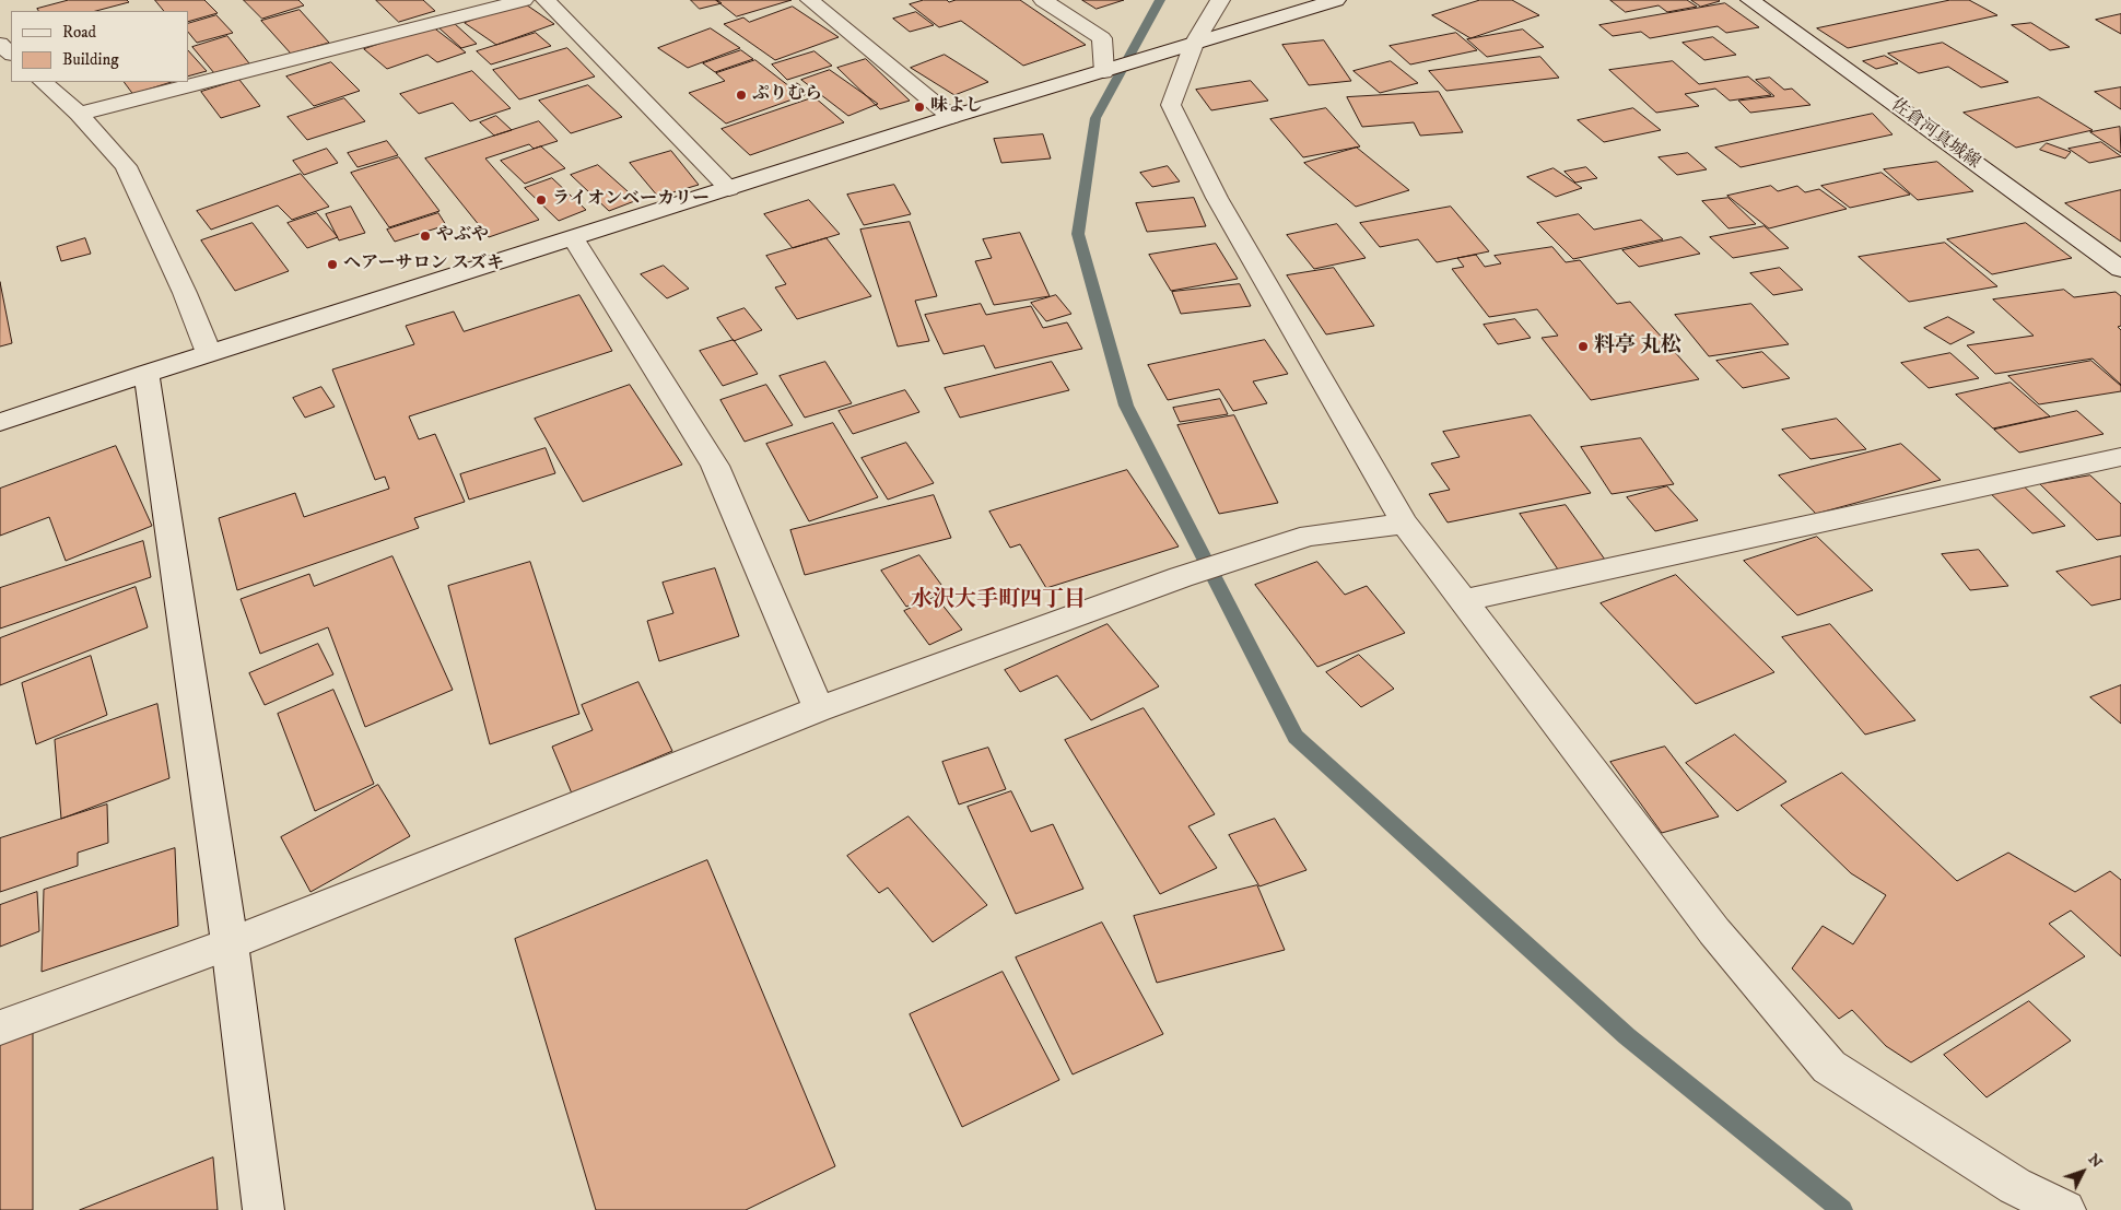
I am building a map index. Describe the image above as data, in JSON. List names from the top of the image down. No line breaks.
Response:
{"streets":{"street":["佐倉河真城線"]},"districts":["水沢大手町四丁目"],"places":["ぷりむら","味よし","ライオンベーカリー","やぶや","ヘアーサロン スズキ","料亭 丸松"],"legend":["Road","Building"],"north":"top right"}
